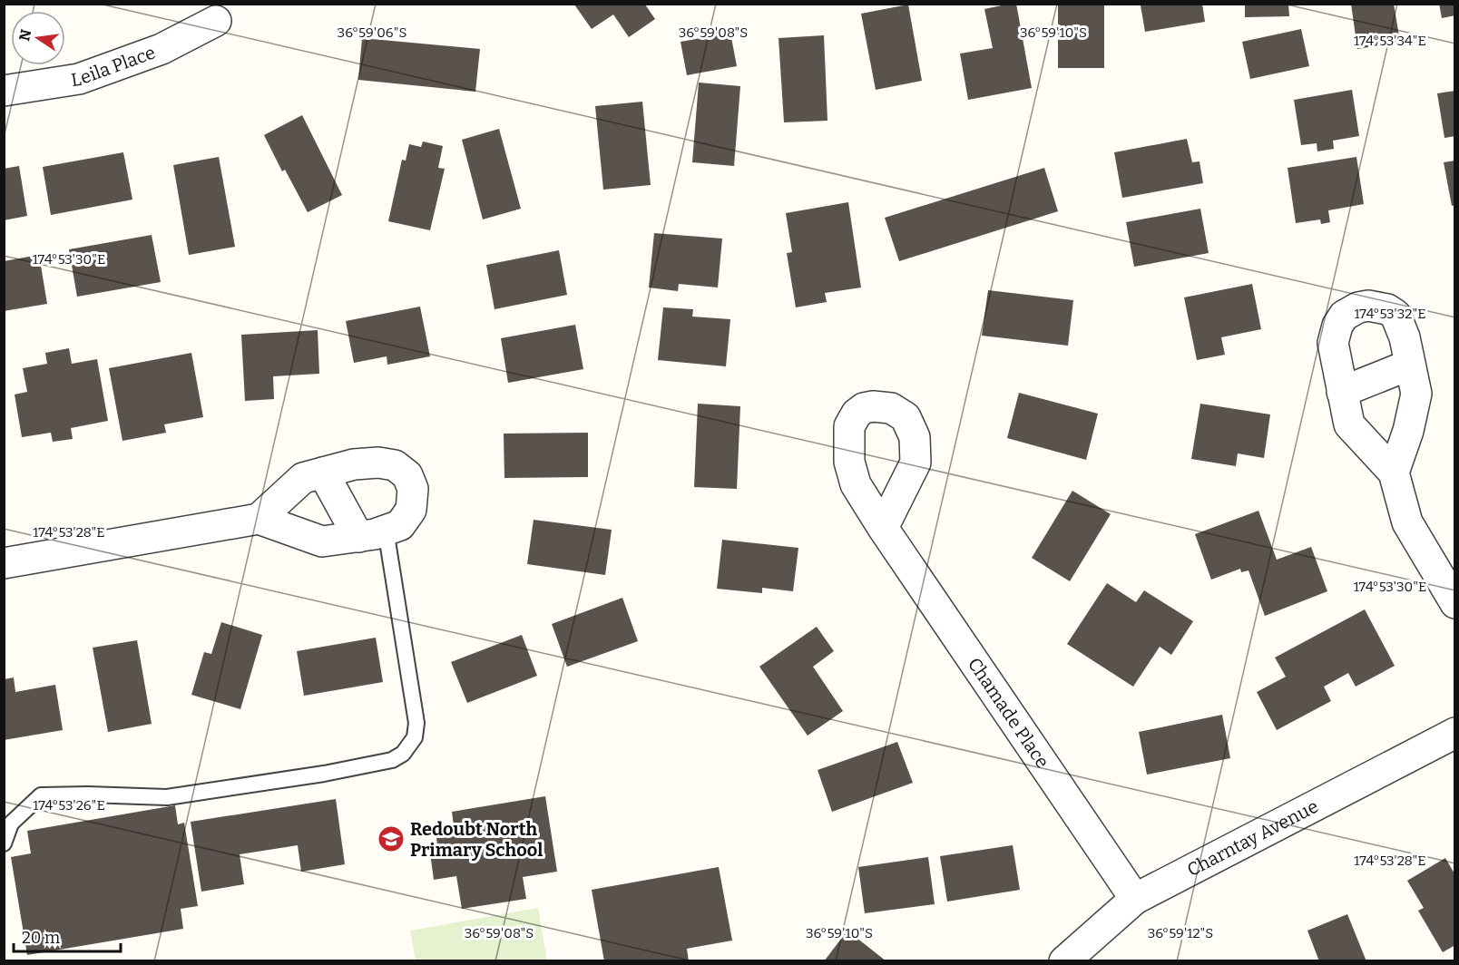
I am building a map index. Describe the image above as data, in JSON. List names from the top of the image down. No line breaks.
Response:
{"streets":{"street":["Leila Place","Chamade Place","Charntay Avenue"]},"crossings":[["Chamade Place","Charntay Avenue"]],"places":{"school or university":["Redoubt North Primary School"]},"scale_bar":"20 m","north":"left","coordinates":["36°59'06\"S","36°59'08\"S","36°59'10\"S","174°53'34\"E","174°53'30\"E","174°53'32\"E","174°53'28\"E","174°53'26\"E","36°59'12\"S"]}
